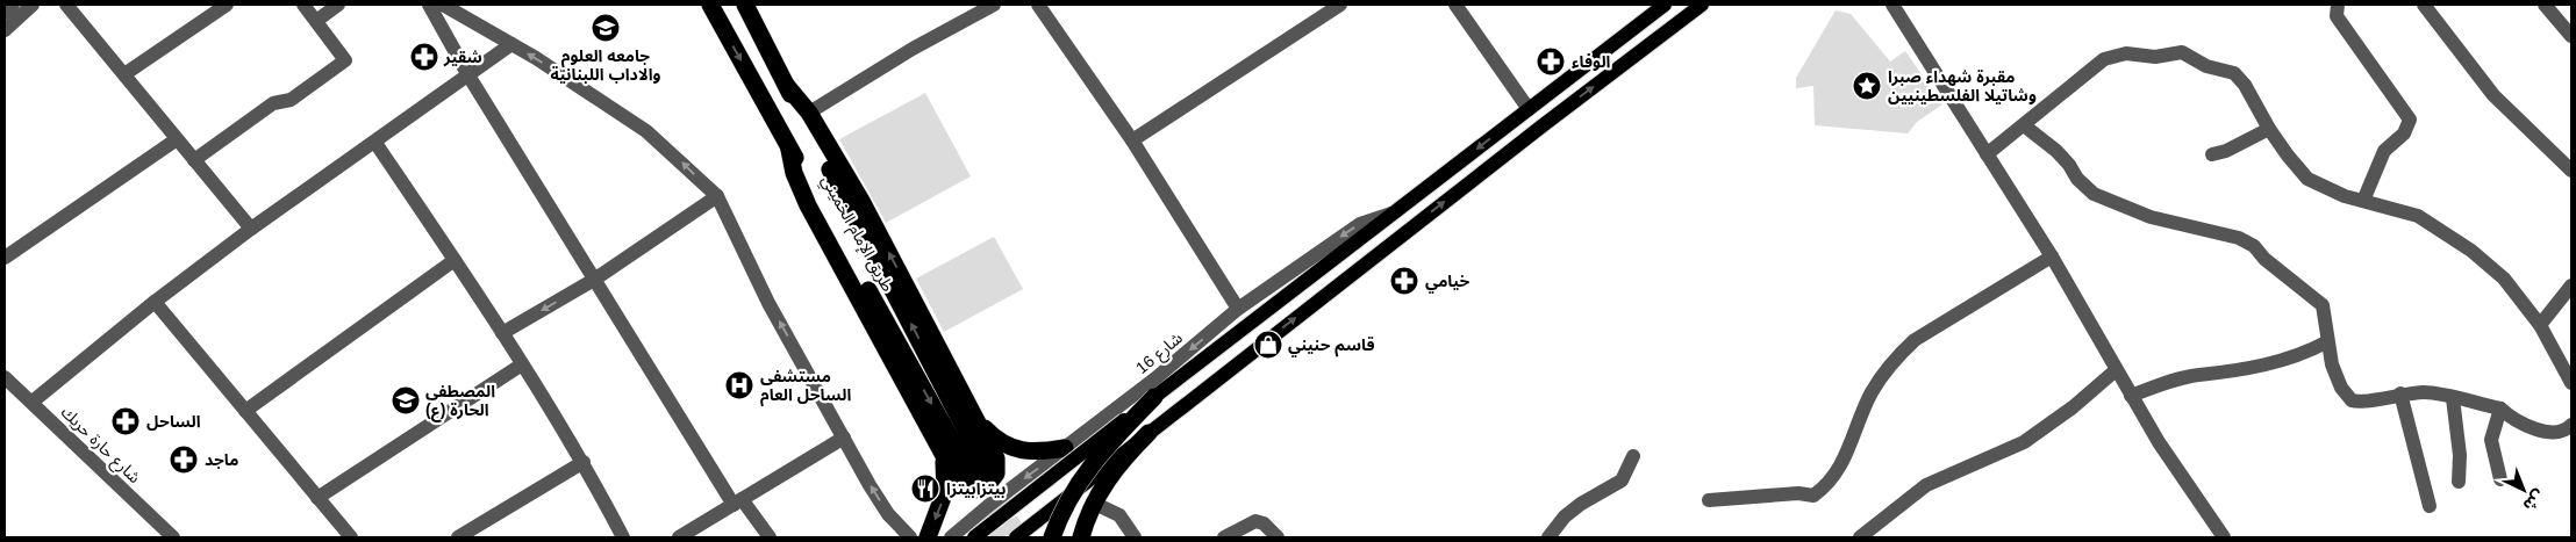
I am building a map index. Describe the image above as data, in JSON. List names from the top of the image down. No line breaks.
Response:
{"streets":{"highway":["طريق الإمام الخميني"],"main road":["شارع 16"],"street":["شارع حارة حريك"]},"places":{"school or university":["جامعه العلوم والاداب اللبنانية","المصطفى الحارة (ع)"],"pharmacy":["شقير","الوفاء","خيامي","الساحل","ماجد"],"place":["مقبرة شهداء صبرا وشاتيلا الفلسطينيين"],"shop":["قاسم حنيني"],"hospital":["مستشفى الساحل العام"],"restaurant":["بيتزابيتزا"]},"north":"bottom right"}
